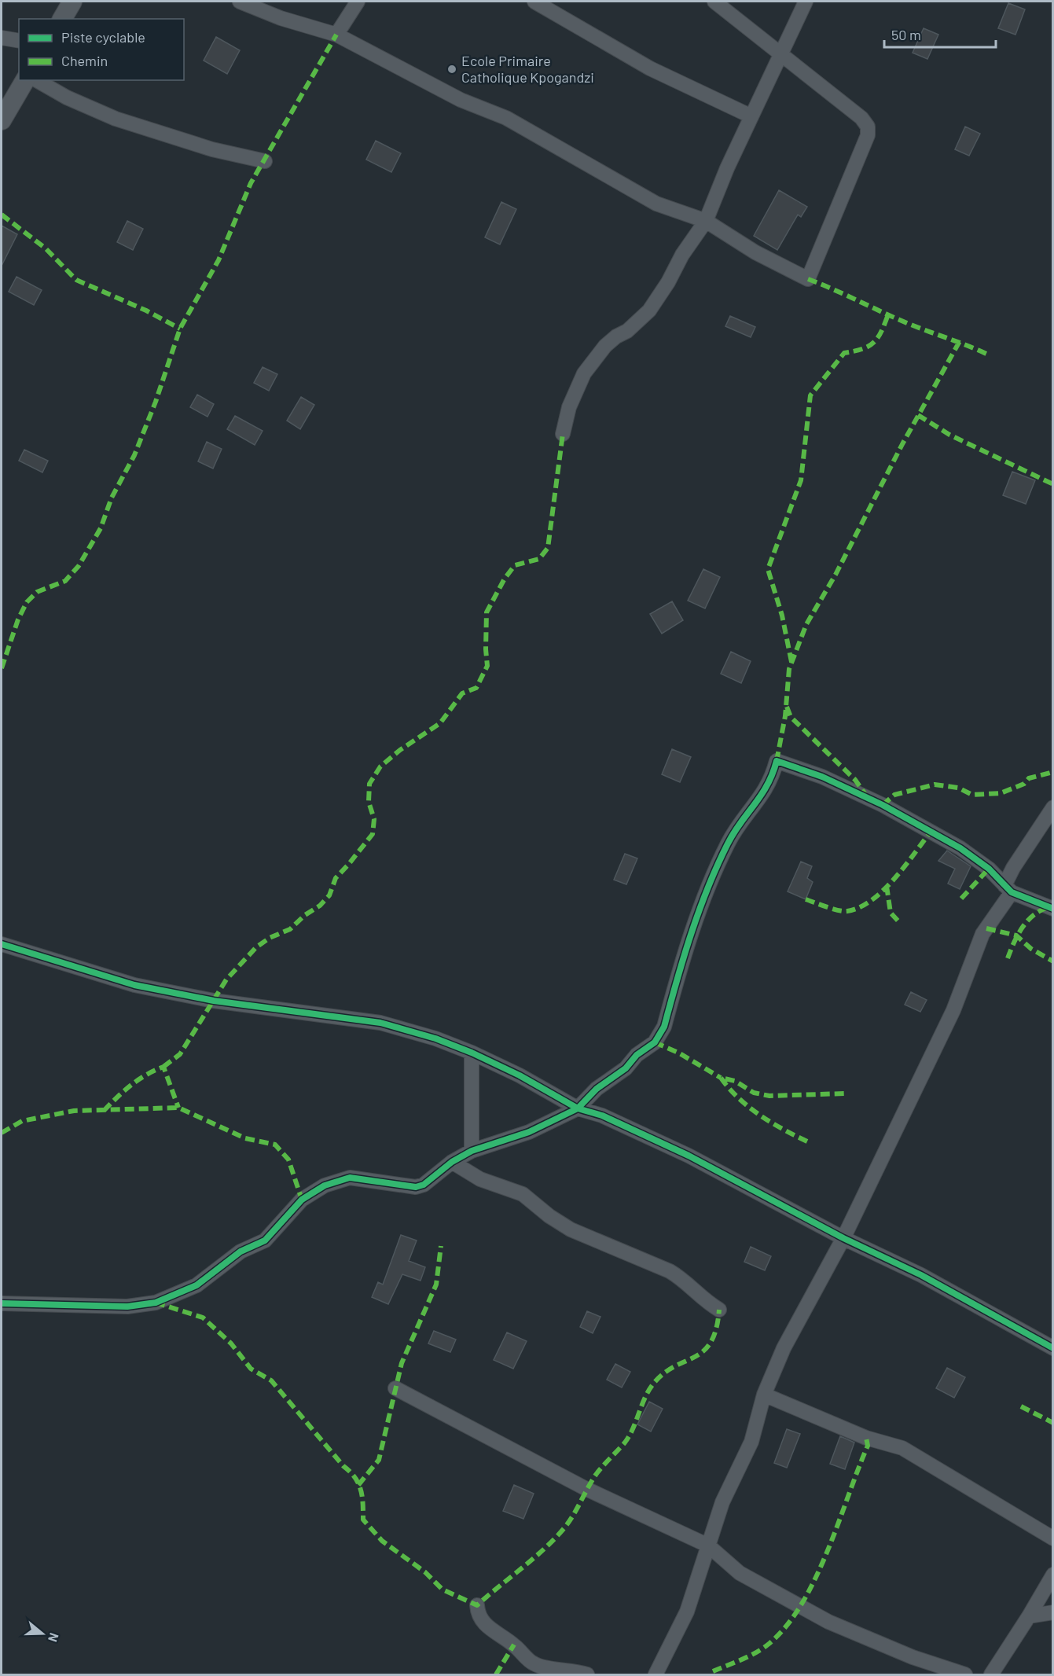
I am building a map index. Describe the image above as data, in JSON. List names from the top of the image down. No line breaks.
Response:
{"places":["Ecole Primaire Catholique Kpogandzi"],"legend":["Piste cyclable","Chemin"],"scale_bar":"50 m","north":"right"}
